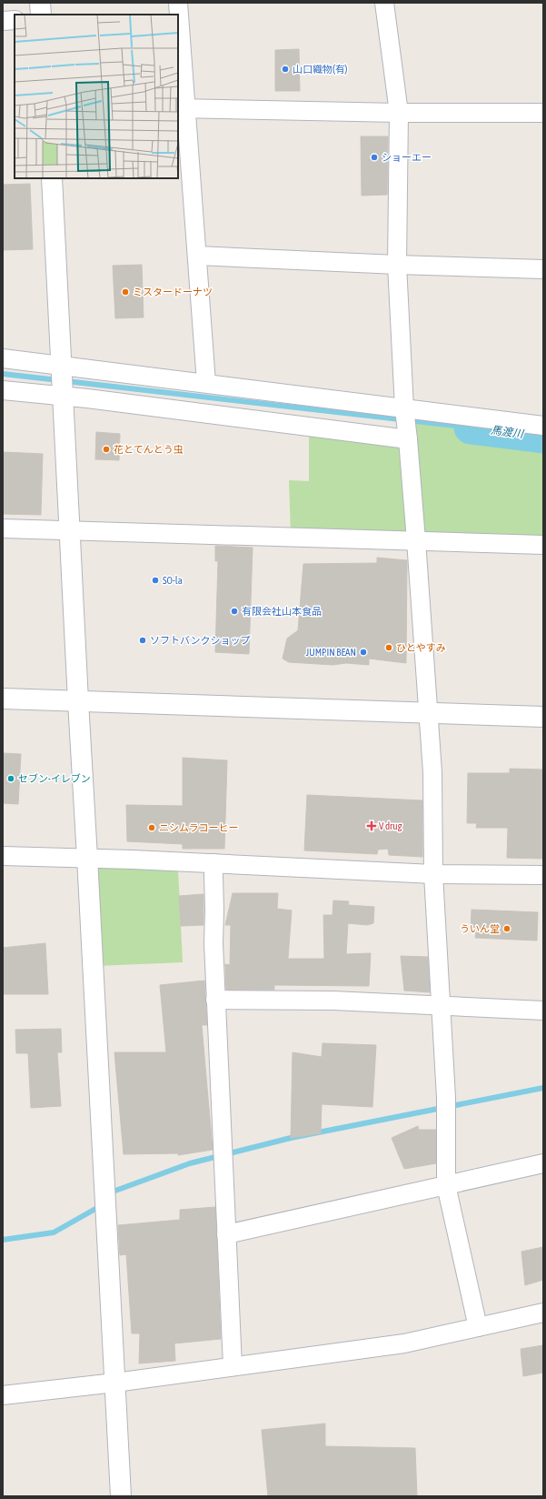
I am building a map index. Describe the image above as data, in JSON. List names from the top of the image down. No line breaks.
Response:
{"water":["馬渡川"],"places":{"other":["山口織物(有)","ショーエー","ミスタードーナツ","花とてんとう虫","SO-la","有限会社山本食品","ソフトバンクショップ","ひとやすみ","JUMPIN BEAN","セブン-イレブン","ニシムラコーヒー","ういん堂"],"health":["V drug"]}}
